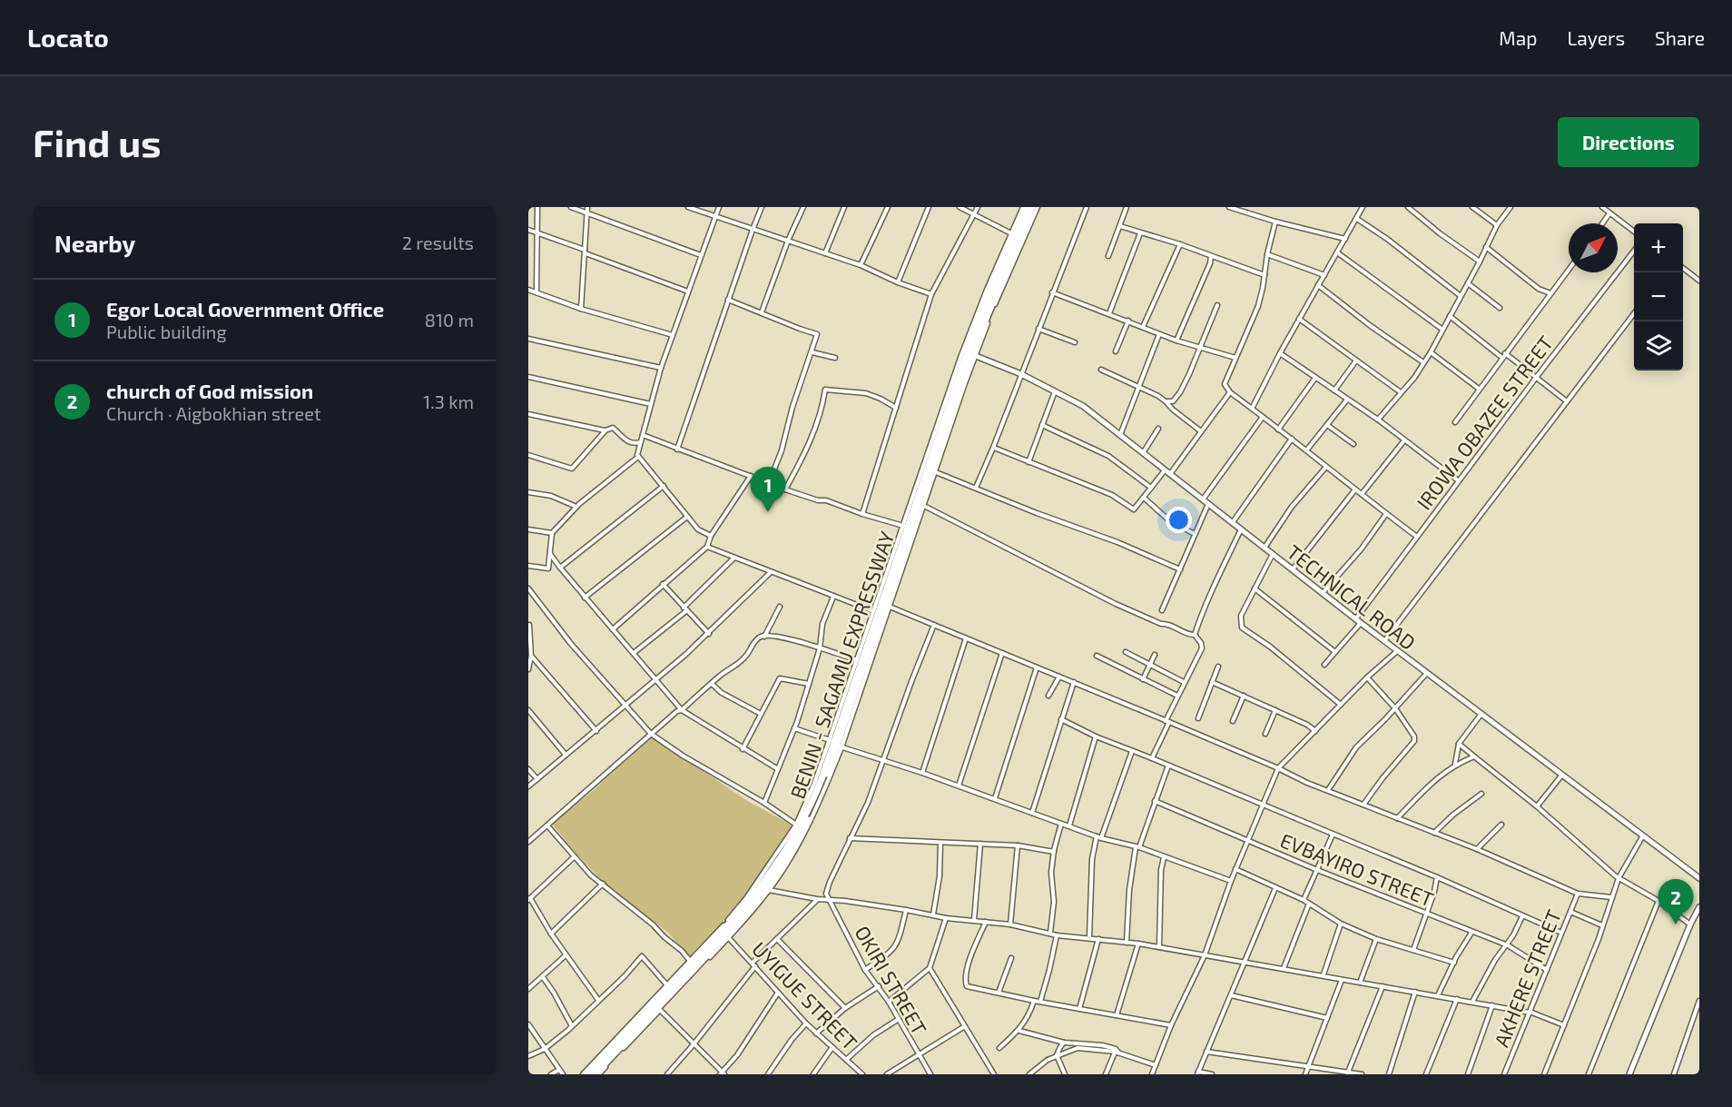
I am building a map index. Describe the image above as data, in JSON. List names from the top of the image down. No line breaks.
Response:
{"streets":{"highway":["BENIN - SAGAMU EXPRESSWAY"],"street":["IROWA OBAZEE STREET","TECHNICAL ROAD","EVBAYIRO STREET","AKHERE STREET","OKIRI STREET","UYIGUE STREET"]},"crossings":[["IROWA OBAZEE STREET","TECHNICAL ROAD"],["EVBAYIRO STREET","AKHERE STREET"]],"north":"top right","page":{"header":"Locato","nav":["Map","Layers","Share"],"buttons":"Directions","title":"Find us","heading":["Nearby","2 results"],"map_buttons":["+","−"],"list":[{"mark":"1","name":"Egor Local Government Office","note":"Public building","value":"810 m"},{"mark":"2","name":"church of God mission","note":"Church · Aigbokhian street","value":"1.3 km"}],"pins":["1","2"]}}
